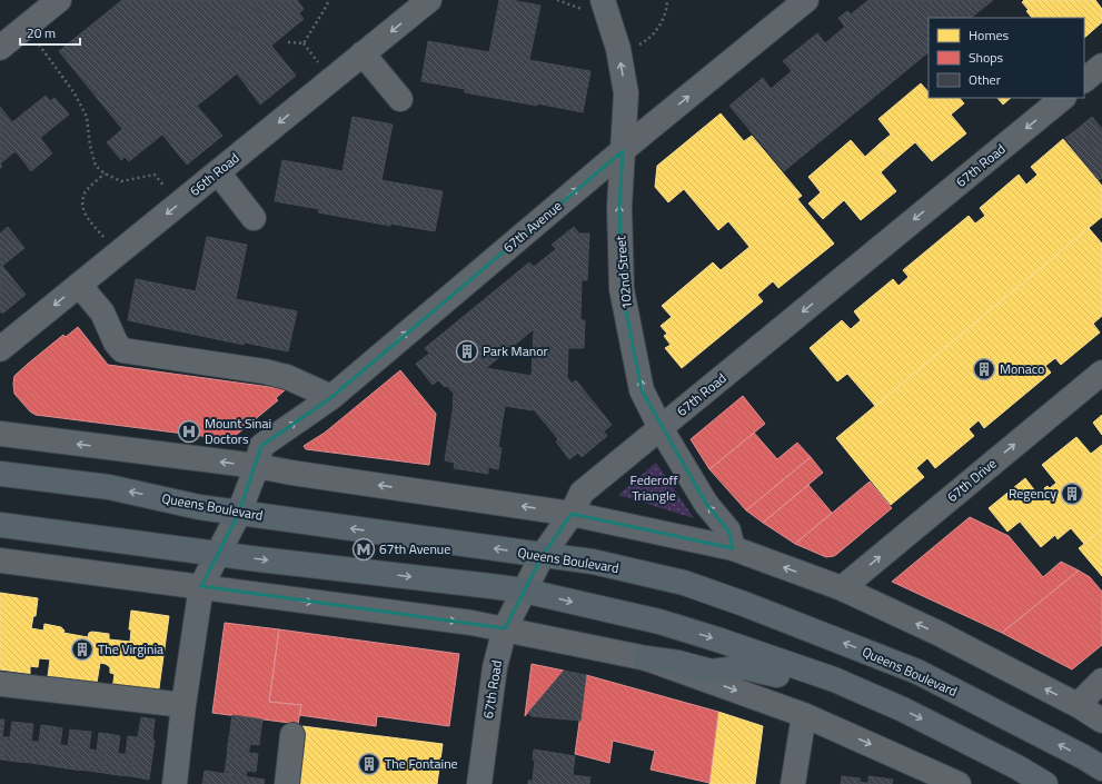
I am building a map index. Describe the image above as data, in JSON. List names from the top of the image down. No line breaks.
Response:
{"streets":{"main road":["Queens Boulevard"],"street":["67th Road","66th Road","67th Avenue","102nd Street","67th Drive"]},"crossings":[["67th Road","102nd Street"],["67th Road","Queens Boulevard"],["67th Avenue","102nd Street"],["67th Avenue","Queens Boulevard"]],"one_way":["67th Road","66th Road","67th Avenue","102nd Street","67th Drive"],"parks":["Federoff Triangle"],"places":{"building":["Park Manor","Monaco","Regency","The Virginia","The Fontaine"],"hospital":["Mount Sinai Doctors"],"metro station":["67th Avenue"]},"legend":["Homes","Shops","Other"],"scale_bar":"20 m"}
